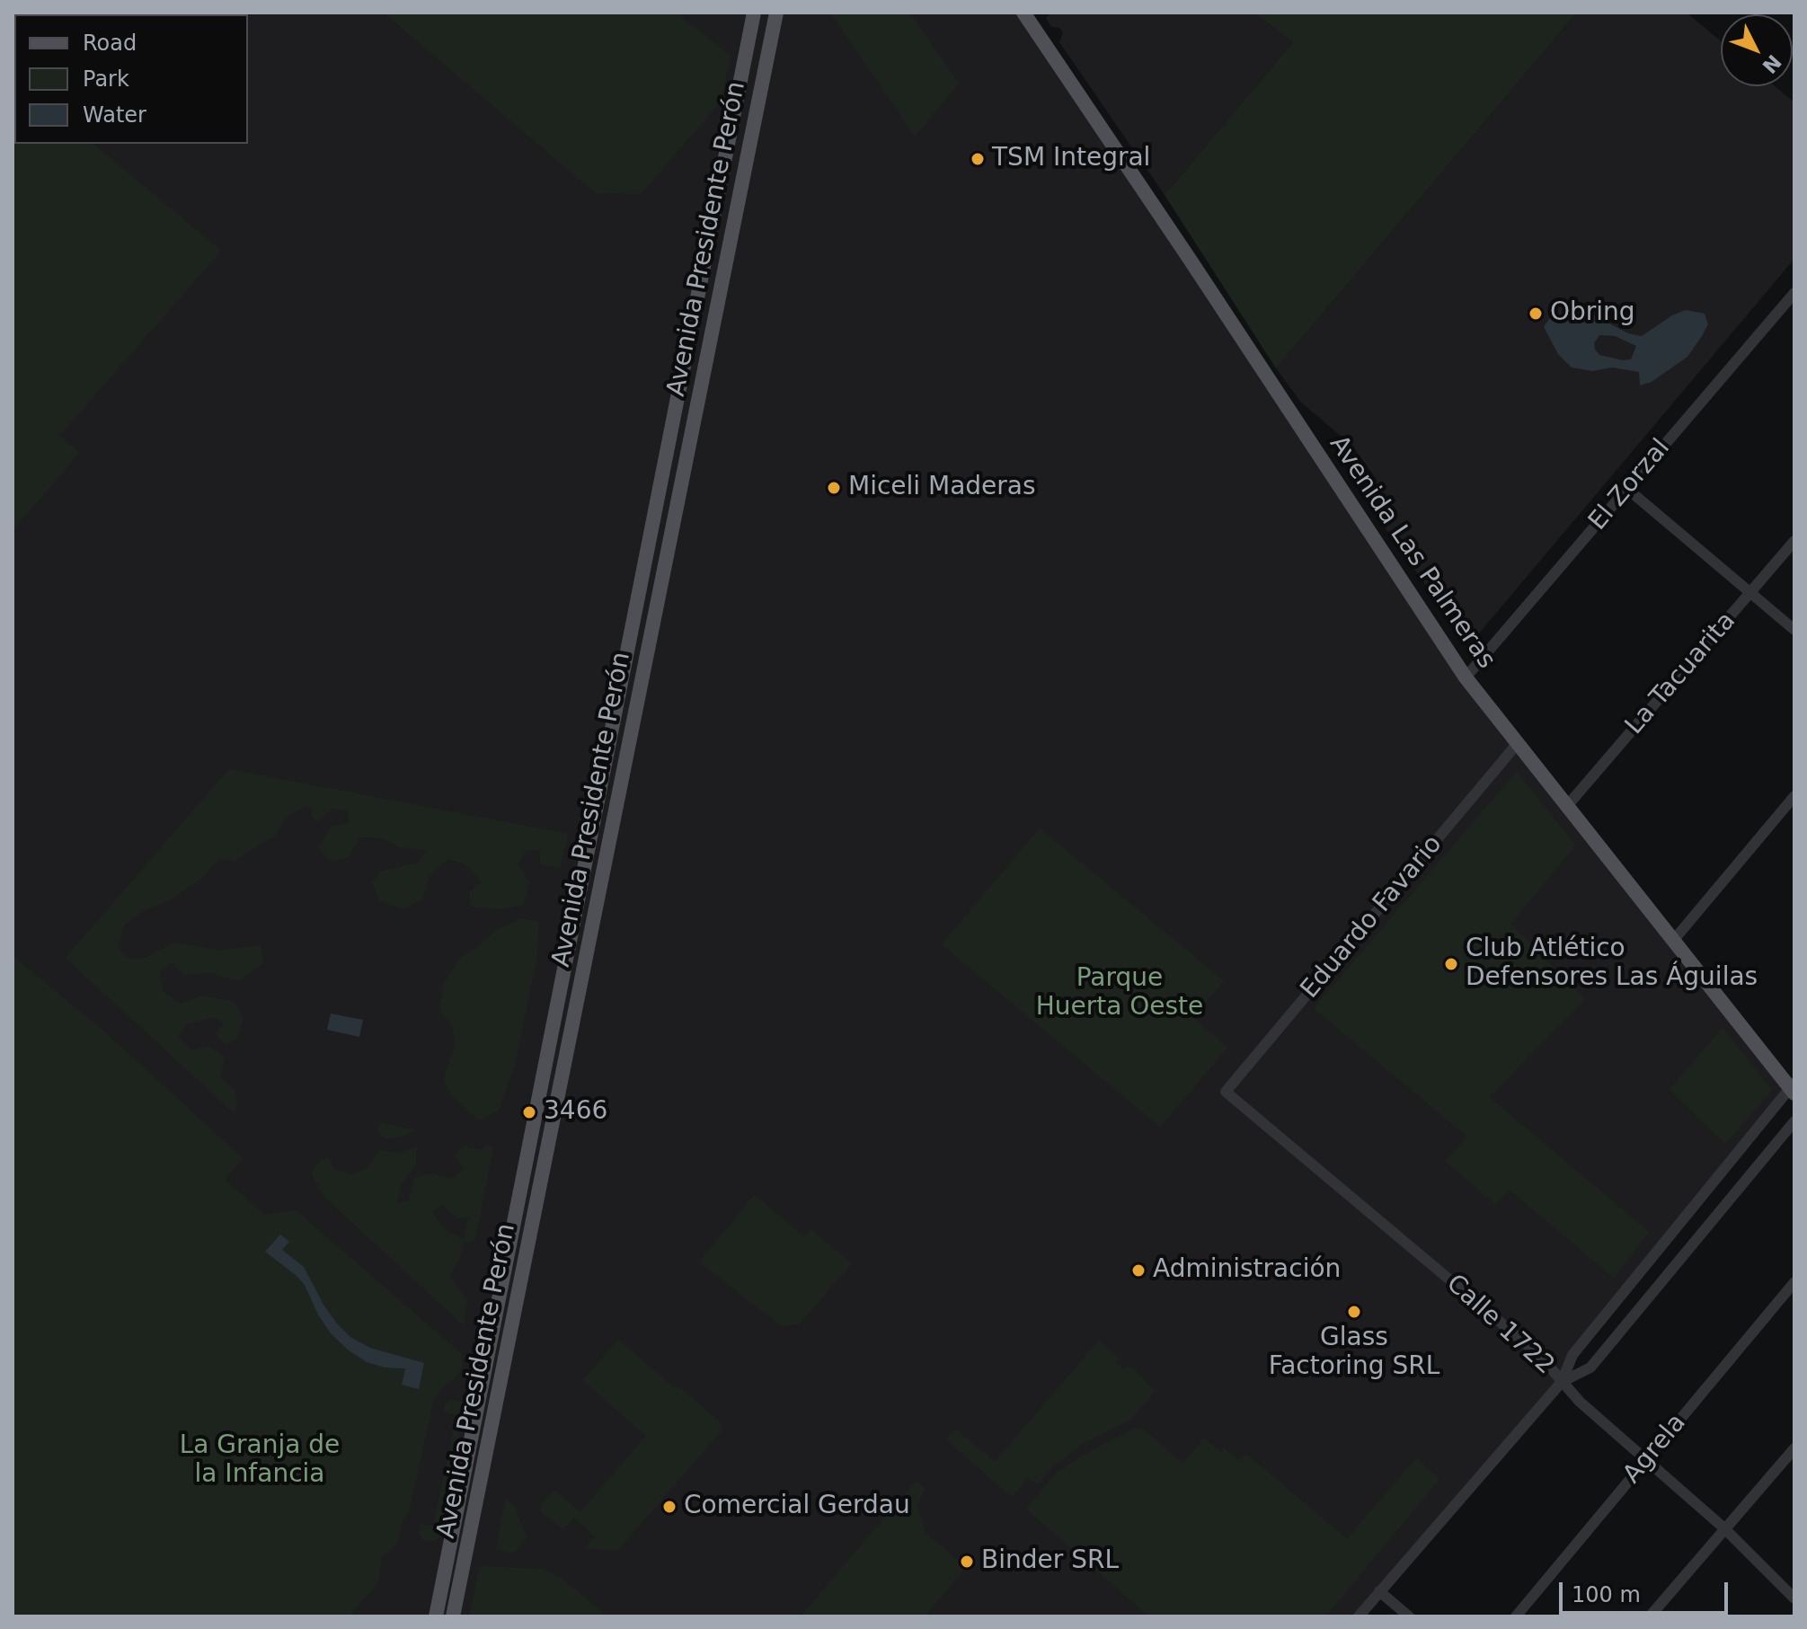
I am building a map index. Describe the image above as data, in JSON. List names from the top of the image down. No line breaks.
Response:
{"streets":{"main road":["Avenida Presidente Perón","Avenida Las Palmeras"],"street":["El Zorzal","La Tacuarita","Eduardo Favario","Calle 1722","Agrela"]},"crossings":[["El Zorzal","Avenida Las Palmeras"],["Avenida Las Palmeras","La Tacuarita"],["Avenida Las Palmeras","Eduardo Favario"],["Eduardo Favario","Calle 1722"],["Calle 1722","Agrela"]],"parks":["Parque Huerta Oeste","La Granja de la Infancia"],"places":["TSM Integral","Obring","Miceli Maderas","Club Atlético Defensores Las Águilas","3466","Administración","Glass Factoring SRL","Comercial Gerdau","Binder SRL"],"legend":["Road","Park","Water"],"scale_bar":"100 m","north":"bottom right"}
